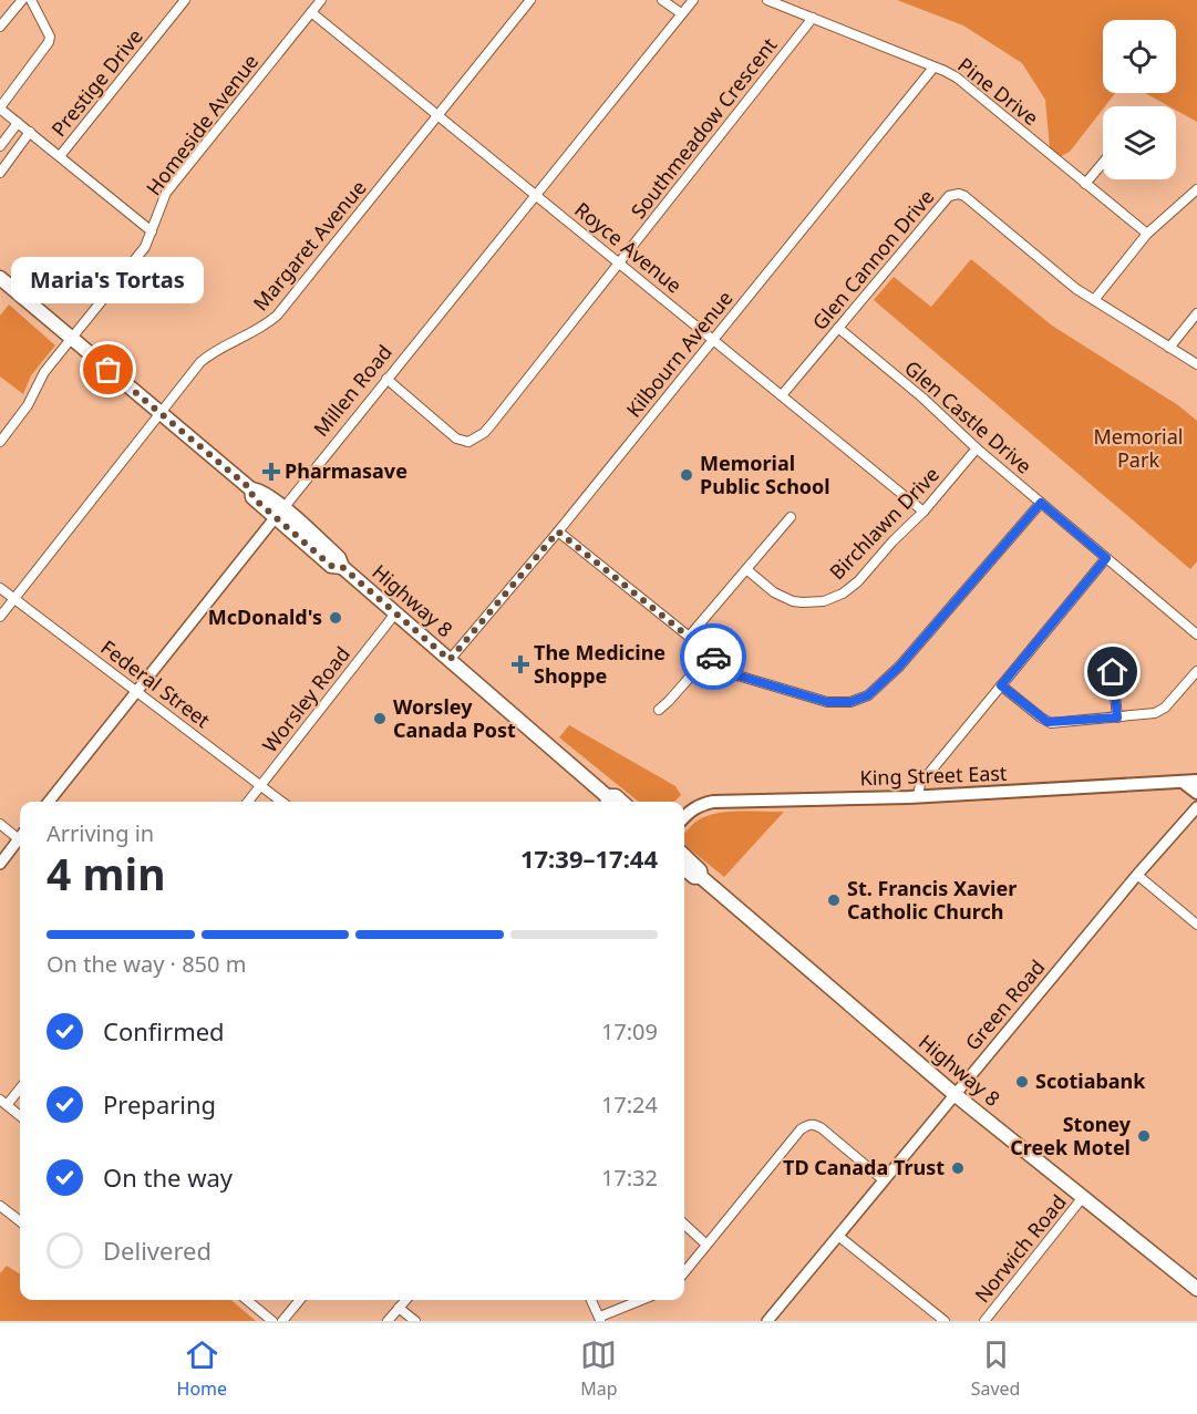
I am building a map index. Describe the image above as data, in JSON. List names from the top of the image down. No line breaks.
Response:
{"streets":{"main road":["Highway 8","King Street East"],"street":["Prestige Drive","Pine Drive","Homeside Avenue","Southmeadow Crescent","Margaret Avenue","Royce Avenue","Glen Cannon Drive","Kilbourn Avenue","Millen Road","Glen Castle Drive","Birchlawn Drive","Federal Street","Worsley Road","Green Road","Norwich Road"]},"crossings":[["Pine Drive","Southmeadow Crescent"],["Pine Drive","Kilbourn Avenue"],["Homeside Avenue","Royce Avenue"],["Homeside Avenue","Highway 8"],["Southmeadow Crescent","Royce Avenue"],["Margaret Avenue","Royce Avenue"],["Margaret Avenue","Highway 8"],["Margaret Avenue","Federal Street"],["Royce Avenue","Glen Cannon Drive"],["Royce Avenue","Kilbourn Avenue"],["Royce Avenue","Millen Road"],["Royce Avenue","Birchlawn Drive"],["Glen Cannon Drive","Glen Castle Drive"],["Kilbourn Avenue","Highway 8"],["Millen Road","Highway 8"],["Millen Road","Federal Street"],["Glen Castle Drive","Birchlawn Drive"],["Highway 8","Worsley Road"],["Highway 8","Green Road"],["Highway 8","Norwich Road"],["Federal Street","Worsley Road"]],"parks":["Memorial Park"],"places":{"other":["Maria's Tortas","Memorial Public School","McDonald's","Worsley Canada Post","St. Francis Xavier Catholic Church","Scotiabank","Stoney Creek Motel","TD Canada Trust"],"health":["Pharmasave","The Medicine Shoppe"]},"page":{"bubble":"Maria's Tortas","heading":["4 min","Arriving in","17:39–17:44"],"bar":"On the way · 850 m","list":[["Confirmed","17:09"],["Preparing","17:24"],["On the way","17:32"],"Delivered"],"tabs":["Home","Map","Saved"]}}
